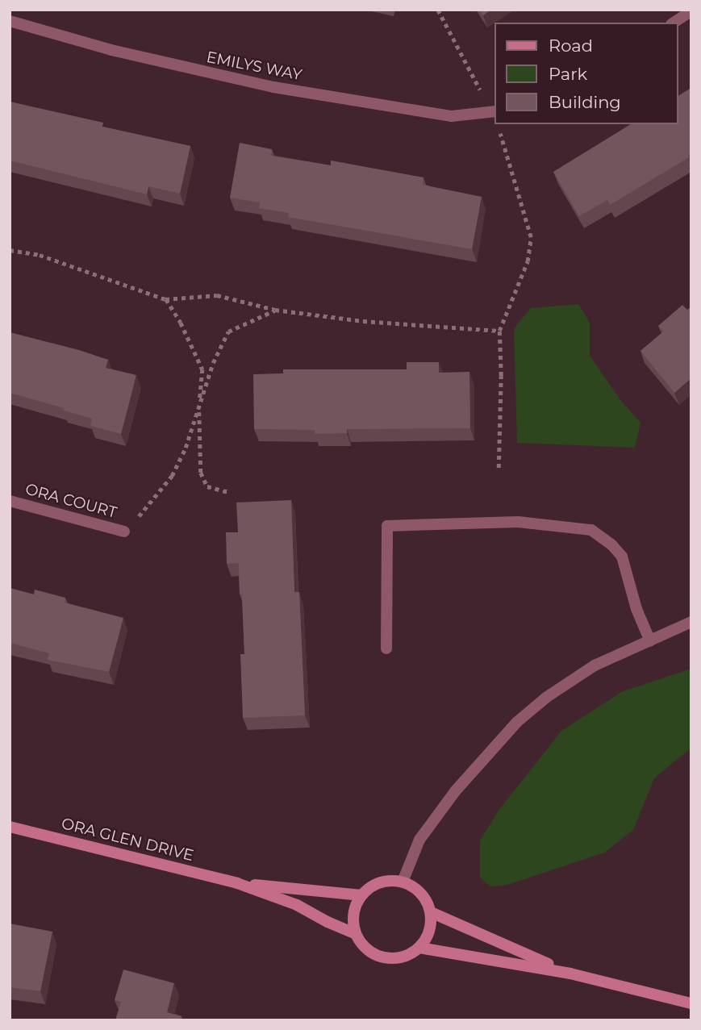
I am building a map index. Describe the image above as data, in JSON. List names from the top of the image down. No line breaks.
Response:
{"streets":{"street":["EMILYS WAY","ORA COURT","ORA GLEN DRIVE"]},"legend":["Road","Park","Building"]}
